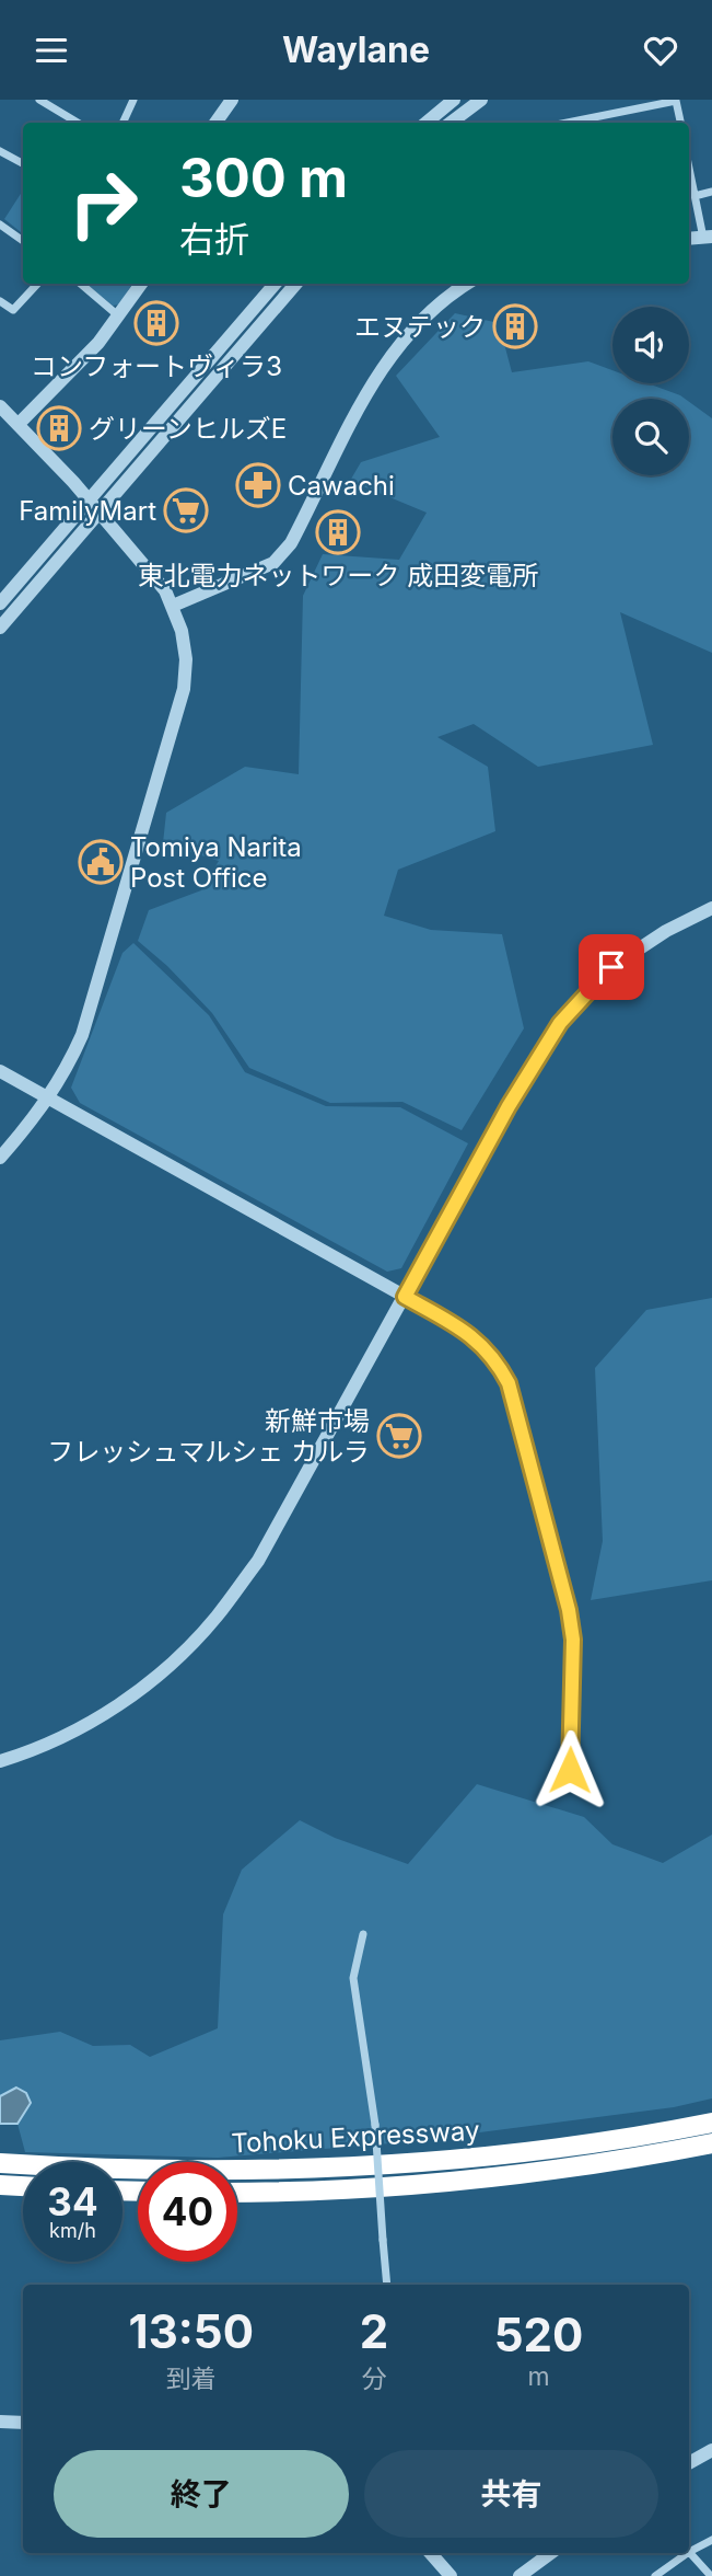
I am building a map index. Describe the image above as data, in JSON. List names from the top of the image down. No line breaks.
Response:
{"streets":{"highway":["Tohoku Expressway"]},"places":{"building":["コンフォートヴィラ3","エヌテック","グリーンヒルズE","東北電力ネットワーク 成田変電所"],"pharmacy":["Cawachi"],"supermarket":["FamilyMart","新鮮市場 フレッシュマルシェ カルラ"],"public building":["Tomiya Narita Post Office"]},"page":{"header":"Waylane","turn":["300 m","右折"],"speed":"34 km/h","limit":"40","eta":["13:50","到着","2","分","520","m"],"buttons":["終了","共有"]}}
